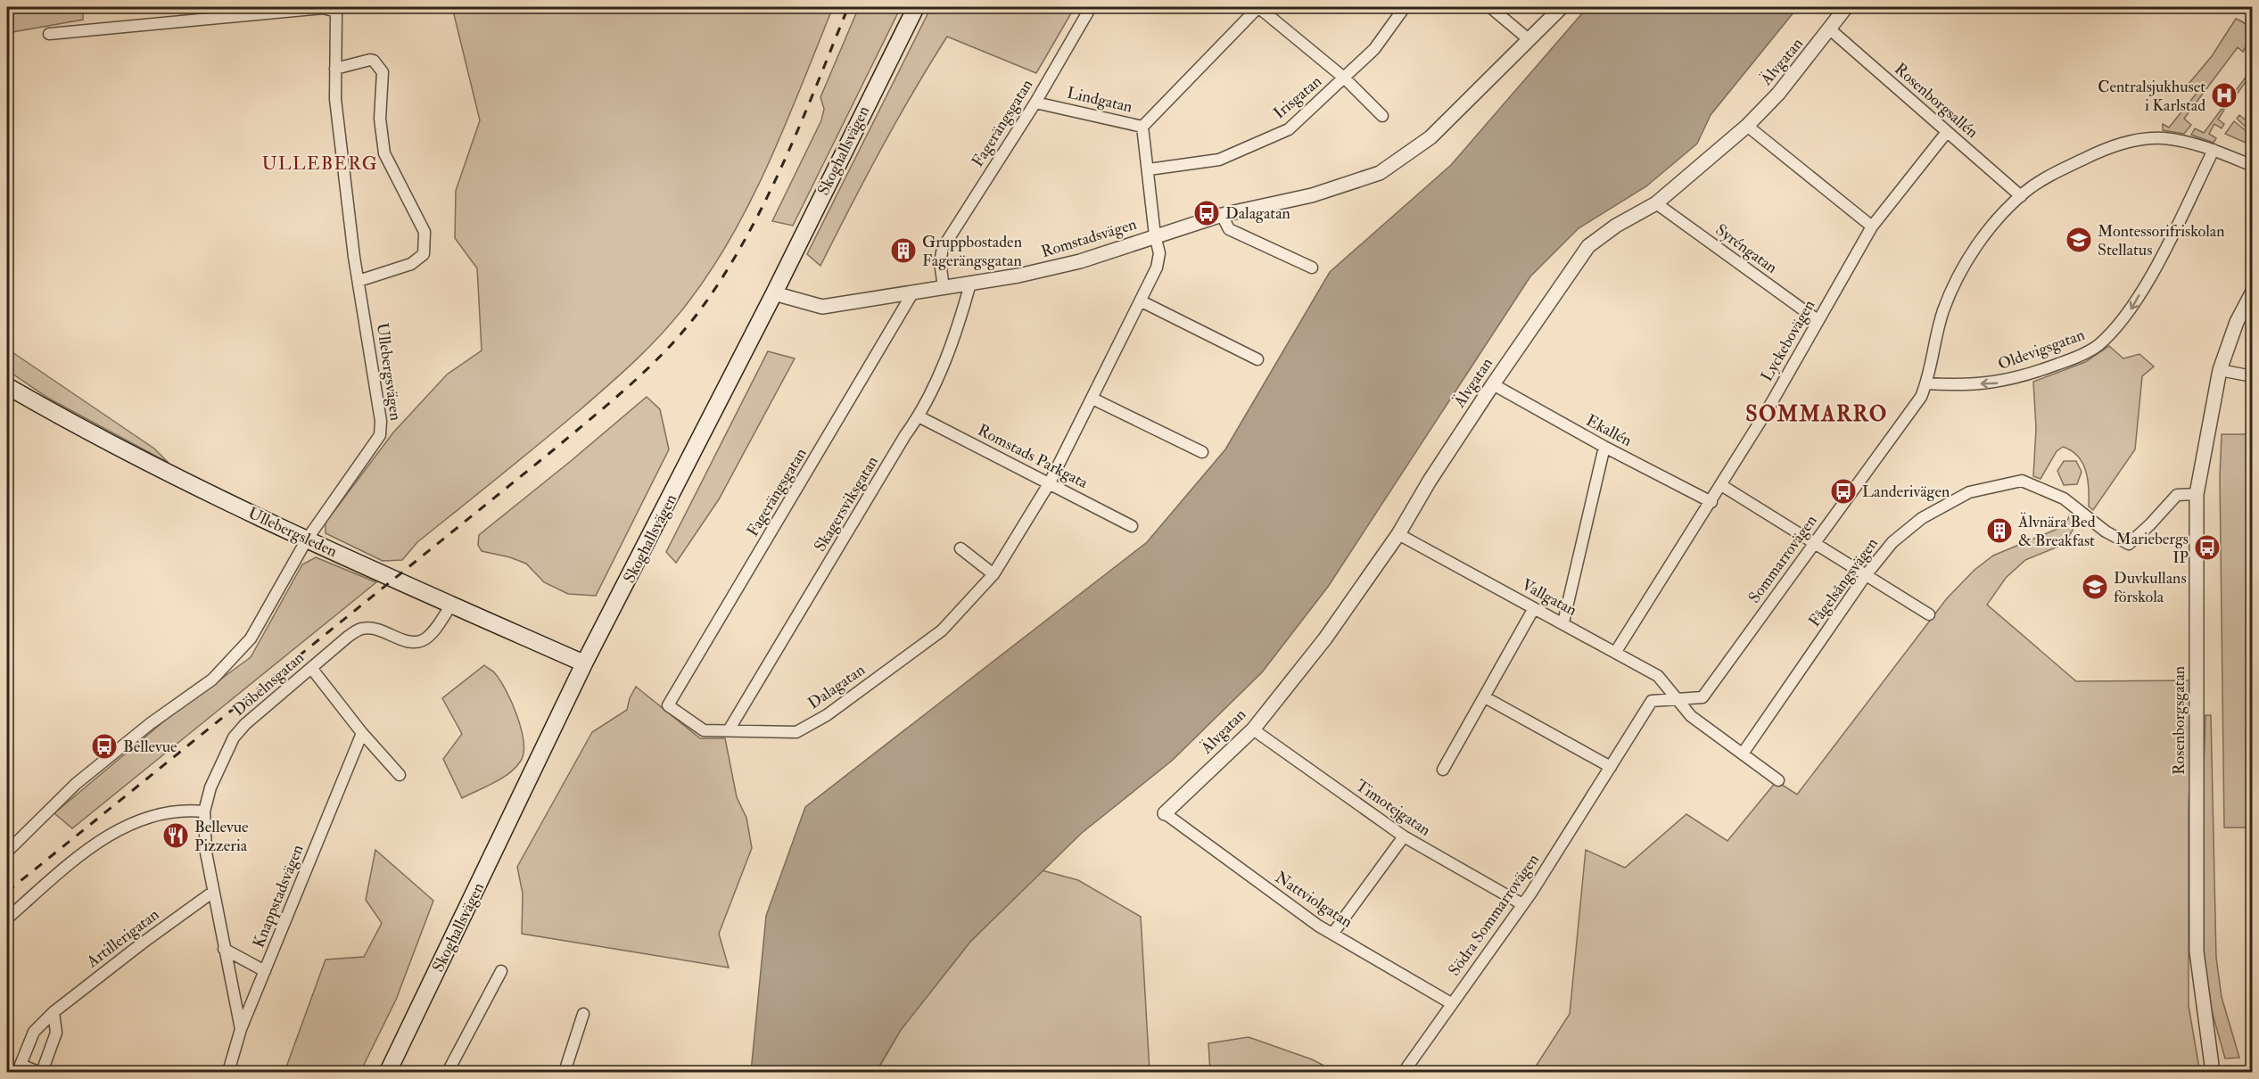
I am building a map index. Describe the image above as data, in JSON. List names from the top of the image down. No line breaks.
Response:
{"streets":{"main road":["Skoghallsvägen","Ullebergsleden"],"street":["Älvgatan","Irisgatan","Lindgatan","Rosenborgsallén","Fagerängsgatan","Romstadsvägen","Syréngatan","Lyckebovägen","Oldevigsgatan","Ullebergsvägen","Ekallén","Romstads Parkgata","Skagersviksgatan","Sommarrovägen","Fågelsångsvägen","Vallgatan","Döbelnsgatan","Dalagatan","Rosenborgsgatan","Timotejgatan","Knappstadsvägen","Nattviolgatan","Södra Sommarrovägen","Artillerigatan"]},"crossings":[["Älvgatan","Rosenborgsallén"],["Älvgatan","Syréngatan"],["Älvgatan","Ekallén"],["Älvgatan","Vallgatan"],["Älvgatan","Timotejgatan"],["Älvgatan","Nattviolgatan"],["Irisgatan","Lindgatan"],["Lindgatan","Fagerängsgatan"],["Lindgatan","Romstadsvägen"],["Lindgatan","Dalagatan"],["Rosenborgsallén","Lyckebovägen"],["Rosenborgsallén","Sommarrovägen"],["Fagerängsgatan","Romstadsvägen"],["Fagerängsgatan","Dalagatan"],["Skoghallsvägen","Romstadsvägen"],["Skoghallsvägen","Ullebergsleden"],["Romstadsvägen","Skagersviksgatan"],["Romstadsvägen","Dalagatan"],["Syréngatan","Lyckebovägen"],["Lyckebovägen","Ekallén"],["Lyckebovägen","Vallgatan"],["Oldevigsgatan","Sommarrovägen"],["Ullebergsvägen","Ullebergsleden"],["Romstads Parkgata","Skagersviksgatan"],["Romstads Parkgata","Dalagatan"],["Skagersviksgatan","Dalagatan"],["Ullebergsleden","Döbelnsgatan"],["Sommarrovägen","Vallgatan"],["Sommarrovägen","Södra Sommarrovägen"],["Fågelsångsvägen","Vallgatan"],["Fågelsångsvägen","Rosenborgsgatan"],["Döbelnsgatan","Knappstadsvägen"],["Döbelnsgatan","Artillerigatan"],["Timotejgatan","Södra Sommarrovägen"],["Nattviolgatan","Södra Sommarrovägen"]],"one_way":["Oldevigsgatan"],"districts":["ULLEBERG","SOMMARRO"],"places":{"hospital":["Centralsjukhuset i Karlstad"],"bus stop":["Dalagatan","Landerivägen","Mariebergs IP","Bellevue"],"school or university":["Montessorifriskolan Stellatus","Duvkullans förskola"],"building":["Gruppbostaden Fagerängsgatan","Älvnära Bed & Breakfast"],"restaurant":["Bellevue Pizzeria"]}}
